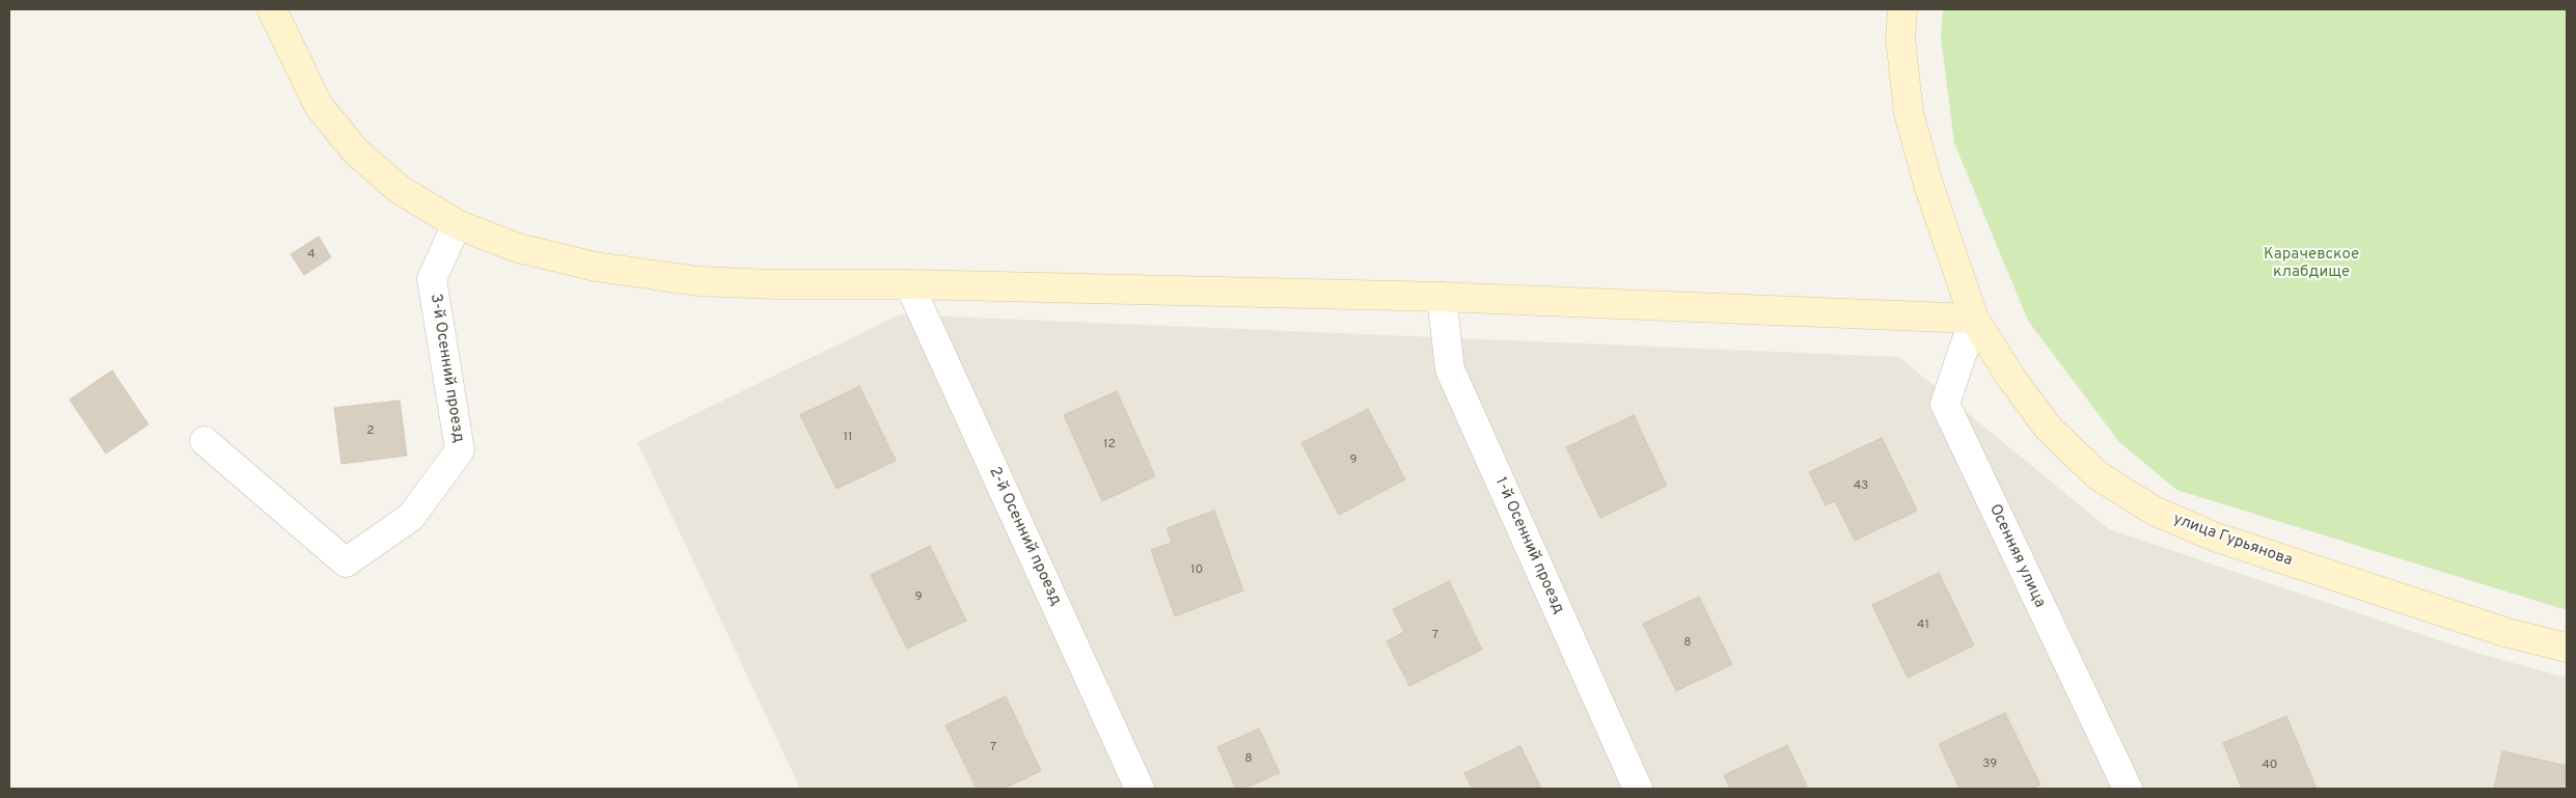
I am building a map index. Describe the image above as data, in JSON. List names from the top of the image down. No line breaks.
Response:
{"streets":{"street":["3-й Осенний проезд","2-й Осенний проезд","улица Гурьянова","1-й Осенний проезд","Осенняя улица"]},"crossings":[["улица Гурьянова","Осенняя улица"]],"parks":["Карачевское клабдище"],"house_numbers":["4","2","11","12","9","43","10","9","41","7","8","7","8","39","40"]}
